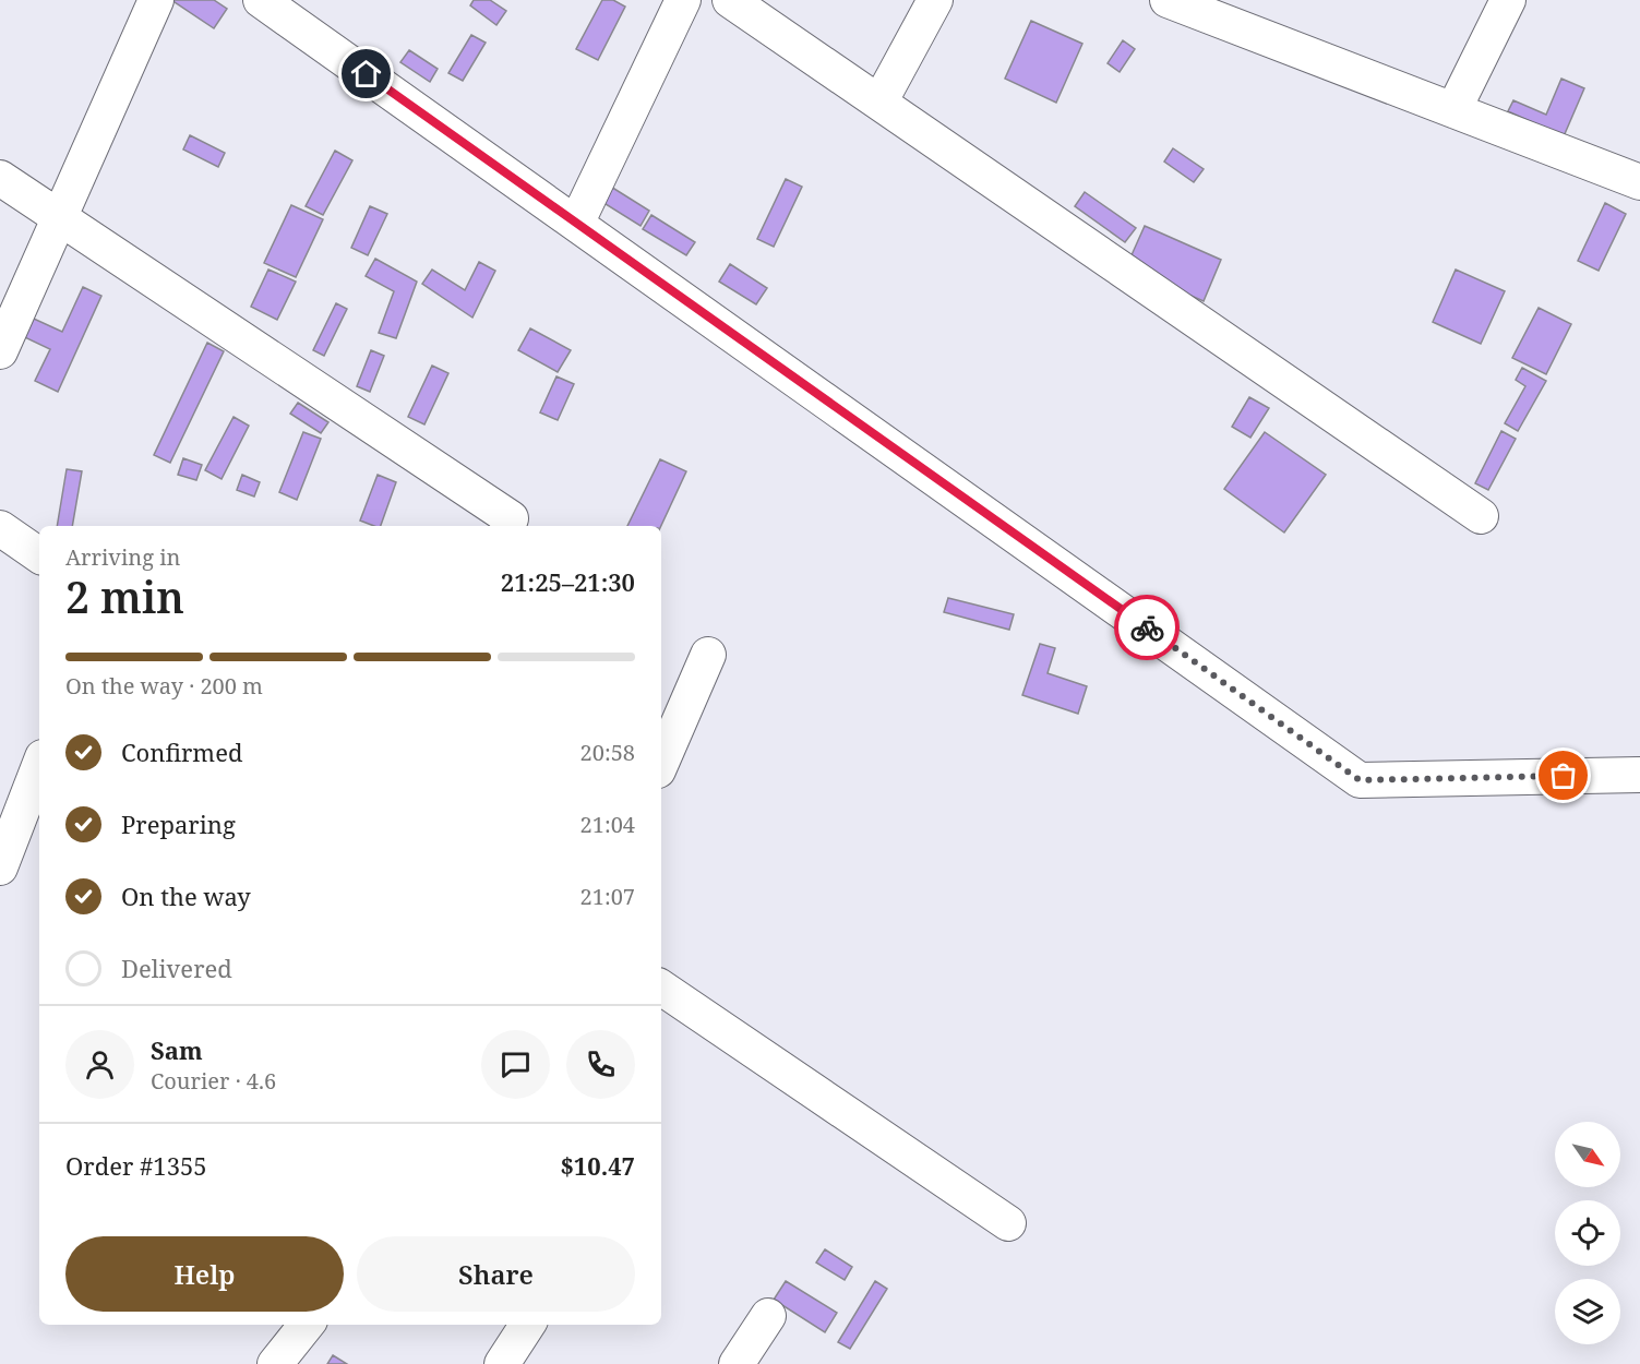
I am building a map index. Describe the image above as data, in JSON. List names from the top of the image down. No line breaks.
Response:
{"north":"bottom right","page":{"heading":["2 min","Arriving in","21:25–21:30"],"panel":["Sam","Courier · 4.6","Order #1355","$10.47"],"bar":"On the way · 200 m","list":[["Confirmed","20:58"],["Preparing","21:04"],["On the way","21:07"],"Delivered"],"buttons":["Help","Share"]}}
